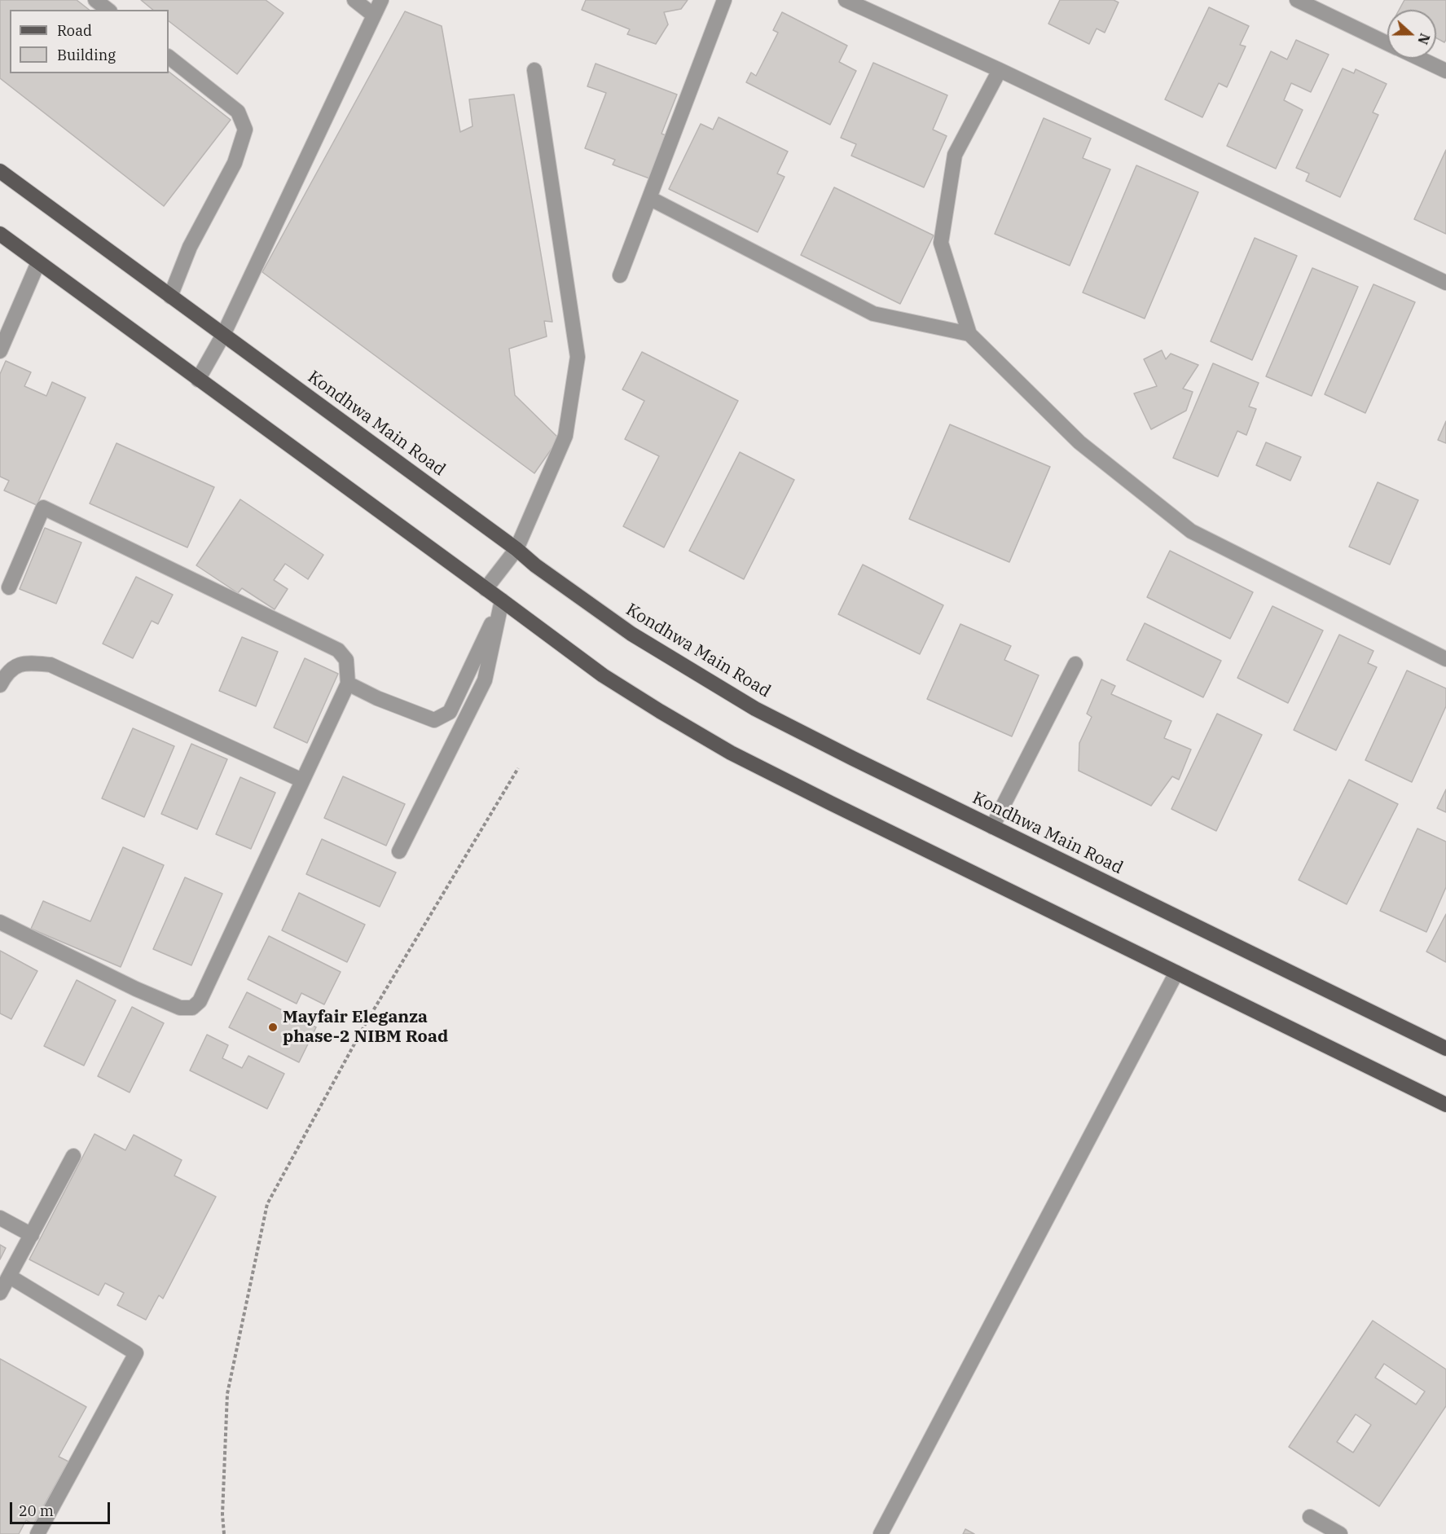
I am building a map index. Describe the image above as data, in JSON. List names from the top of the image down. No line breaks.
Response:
{"streets":{"main road":["Kondhwa Main Road"]},"places":["Mayfair Eleganza phase-2 NIBM Road"],"legend":["Road","Building"],"scale_bar":"20 m","north":"right"}
